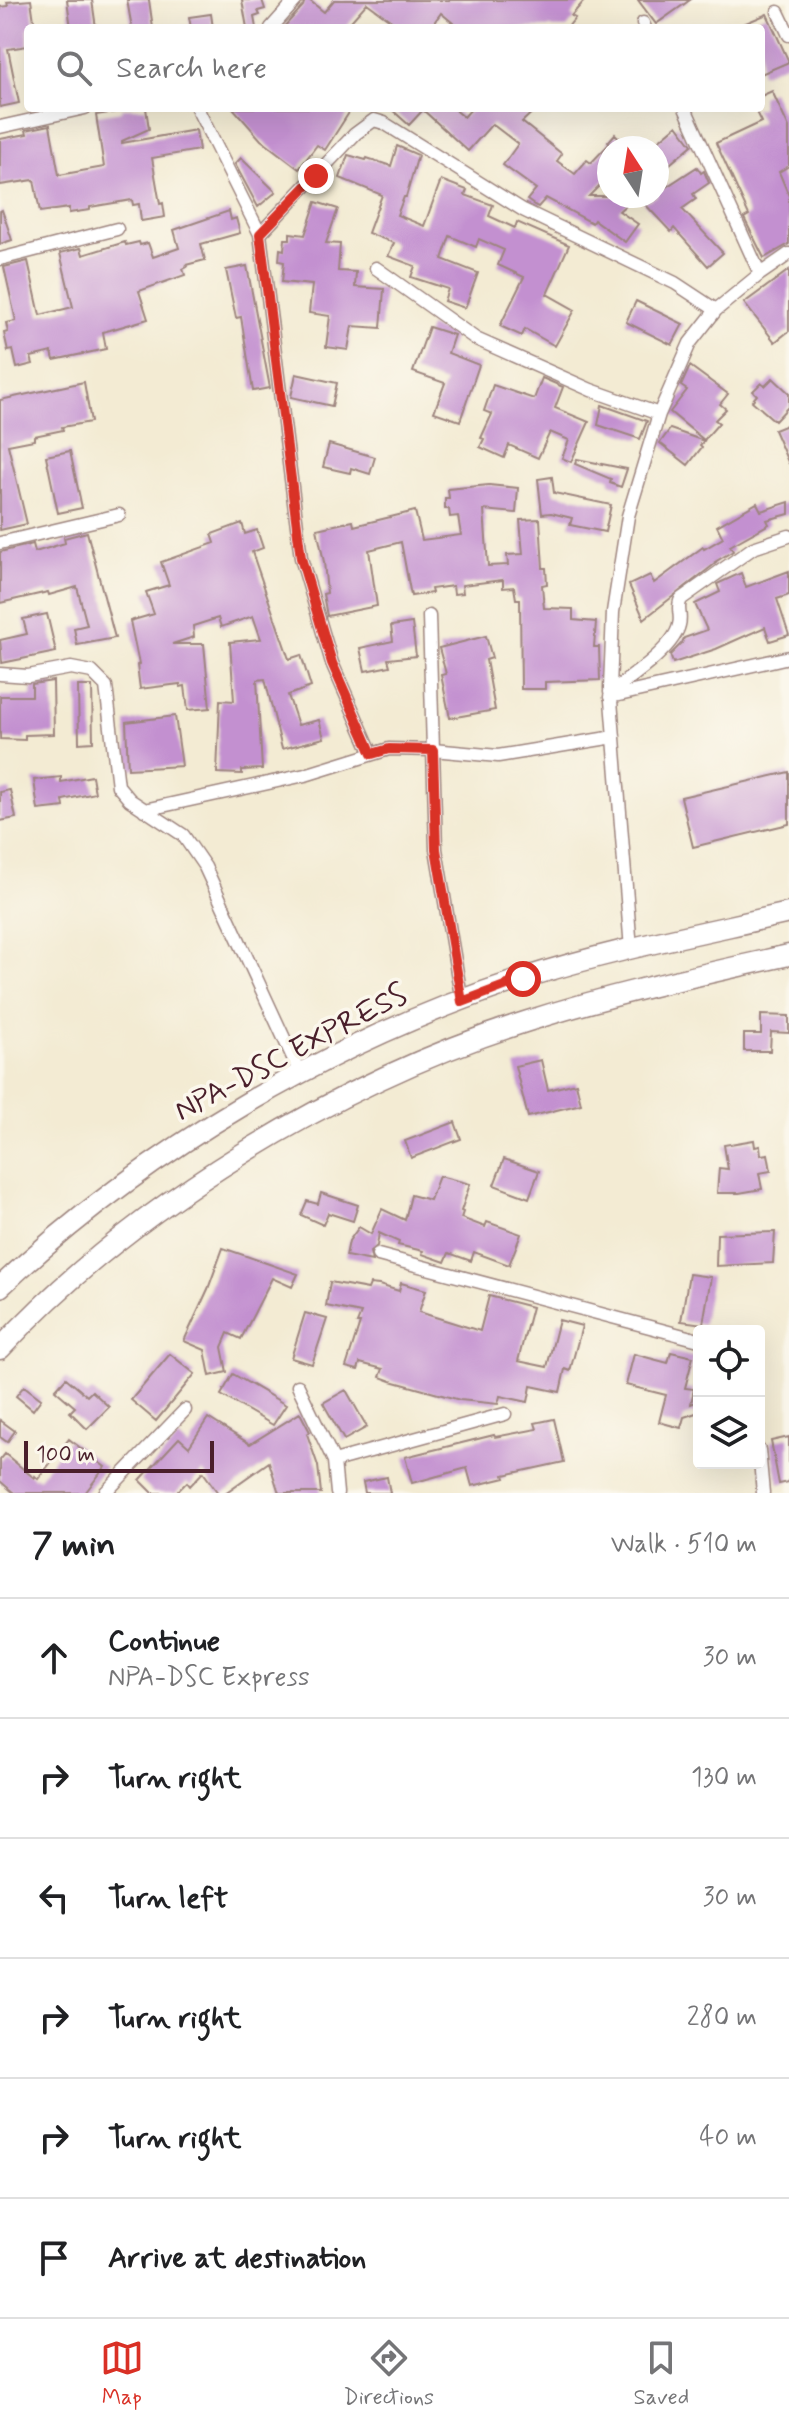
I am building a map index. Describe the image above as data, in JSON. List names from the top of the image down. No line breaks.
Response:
{"streets":{"main road":["NPA-DSC EXPRESS"]},"scale_bar":"100 m","north":"top","page":{"search":"Search here","scale":"100 m","heading":["7 min","Walk · 510 m"],"list":[["Continue","NPA-DSC Express","30 m"],["Turn right","130 m"],["Turn left","30 m"],["Turn right","280 m"],["Turn right","40 m"],"Arrive at destination"],"nav":["Map","Directions","Saved"]}}
